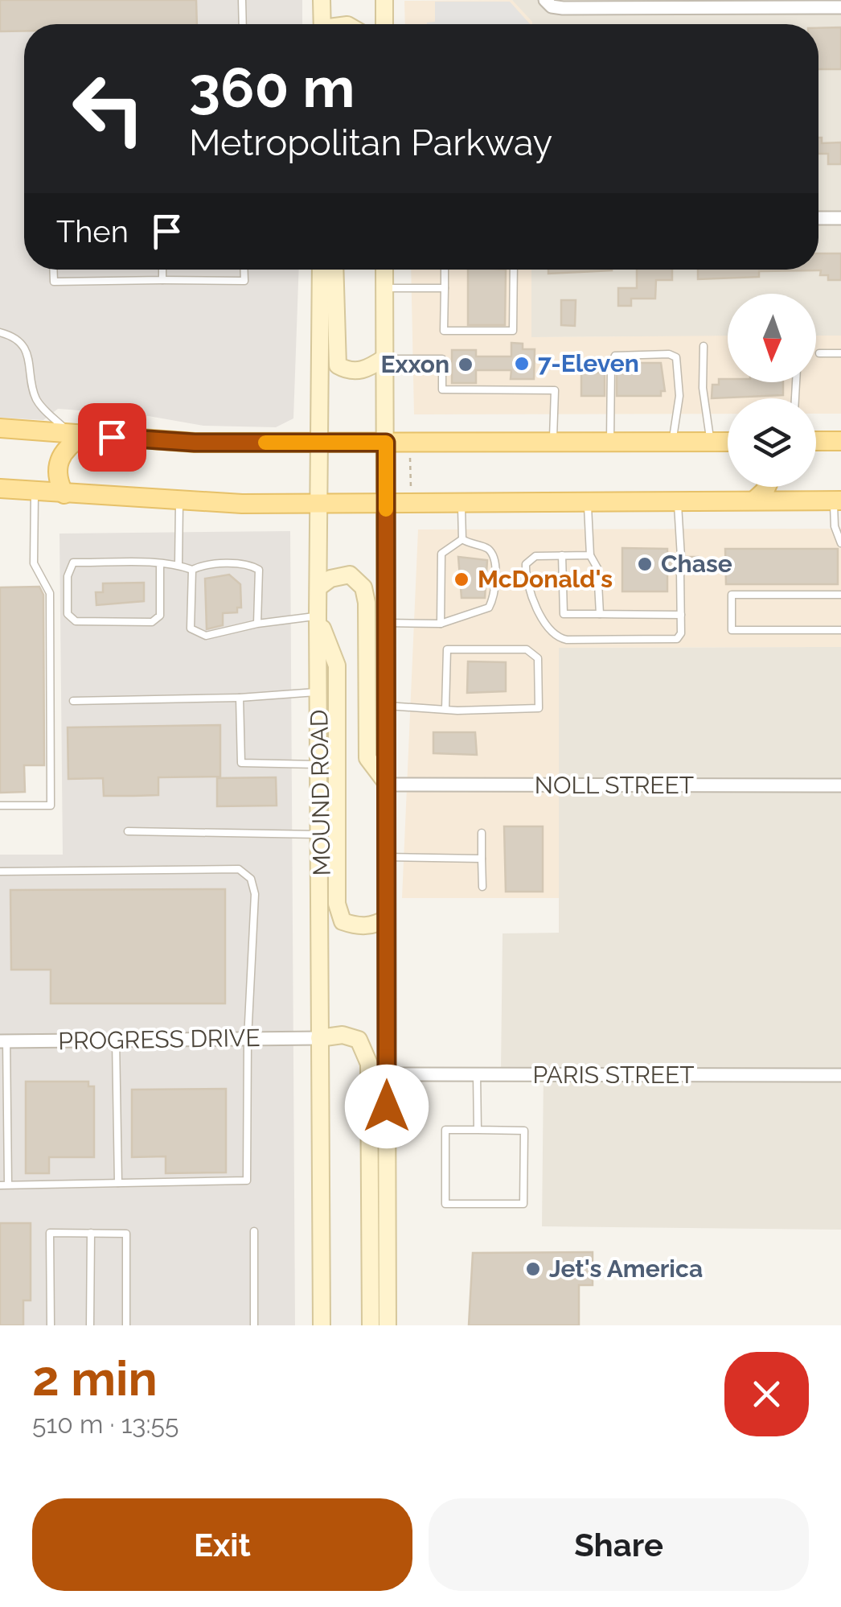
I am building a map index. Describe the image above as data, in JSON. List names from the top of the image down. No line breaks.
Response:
{"streets":{"main road":["MOUND ROAD"],"street":["NOLL STREET","PROGRESS DRIVE","PARIS STREET"]},"crossings":[["MOUND ROAD","PROGRESS DRIVE"]],"places":["7-Eleven","Exxon","Chase","McDonald's","Jet's America"],"north":"bottom","page":{"turn":["360 m","Metropolitan Parkway"],"then":"Then","heading":["2 min","510 m · 13:55"],"buttons":["Exit","Share"]}}
